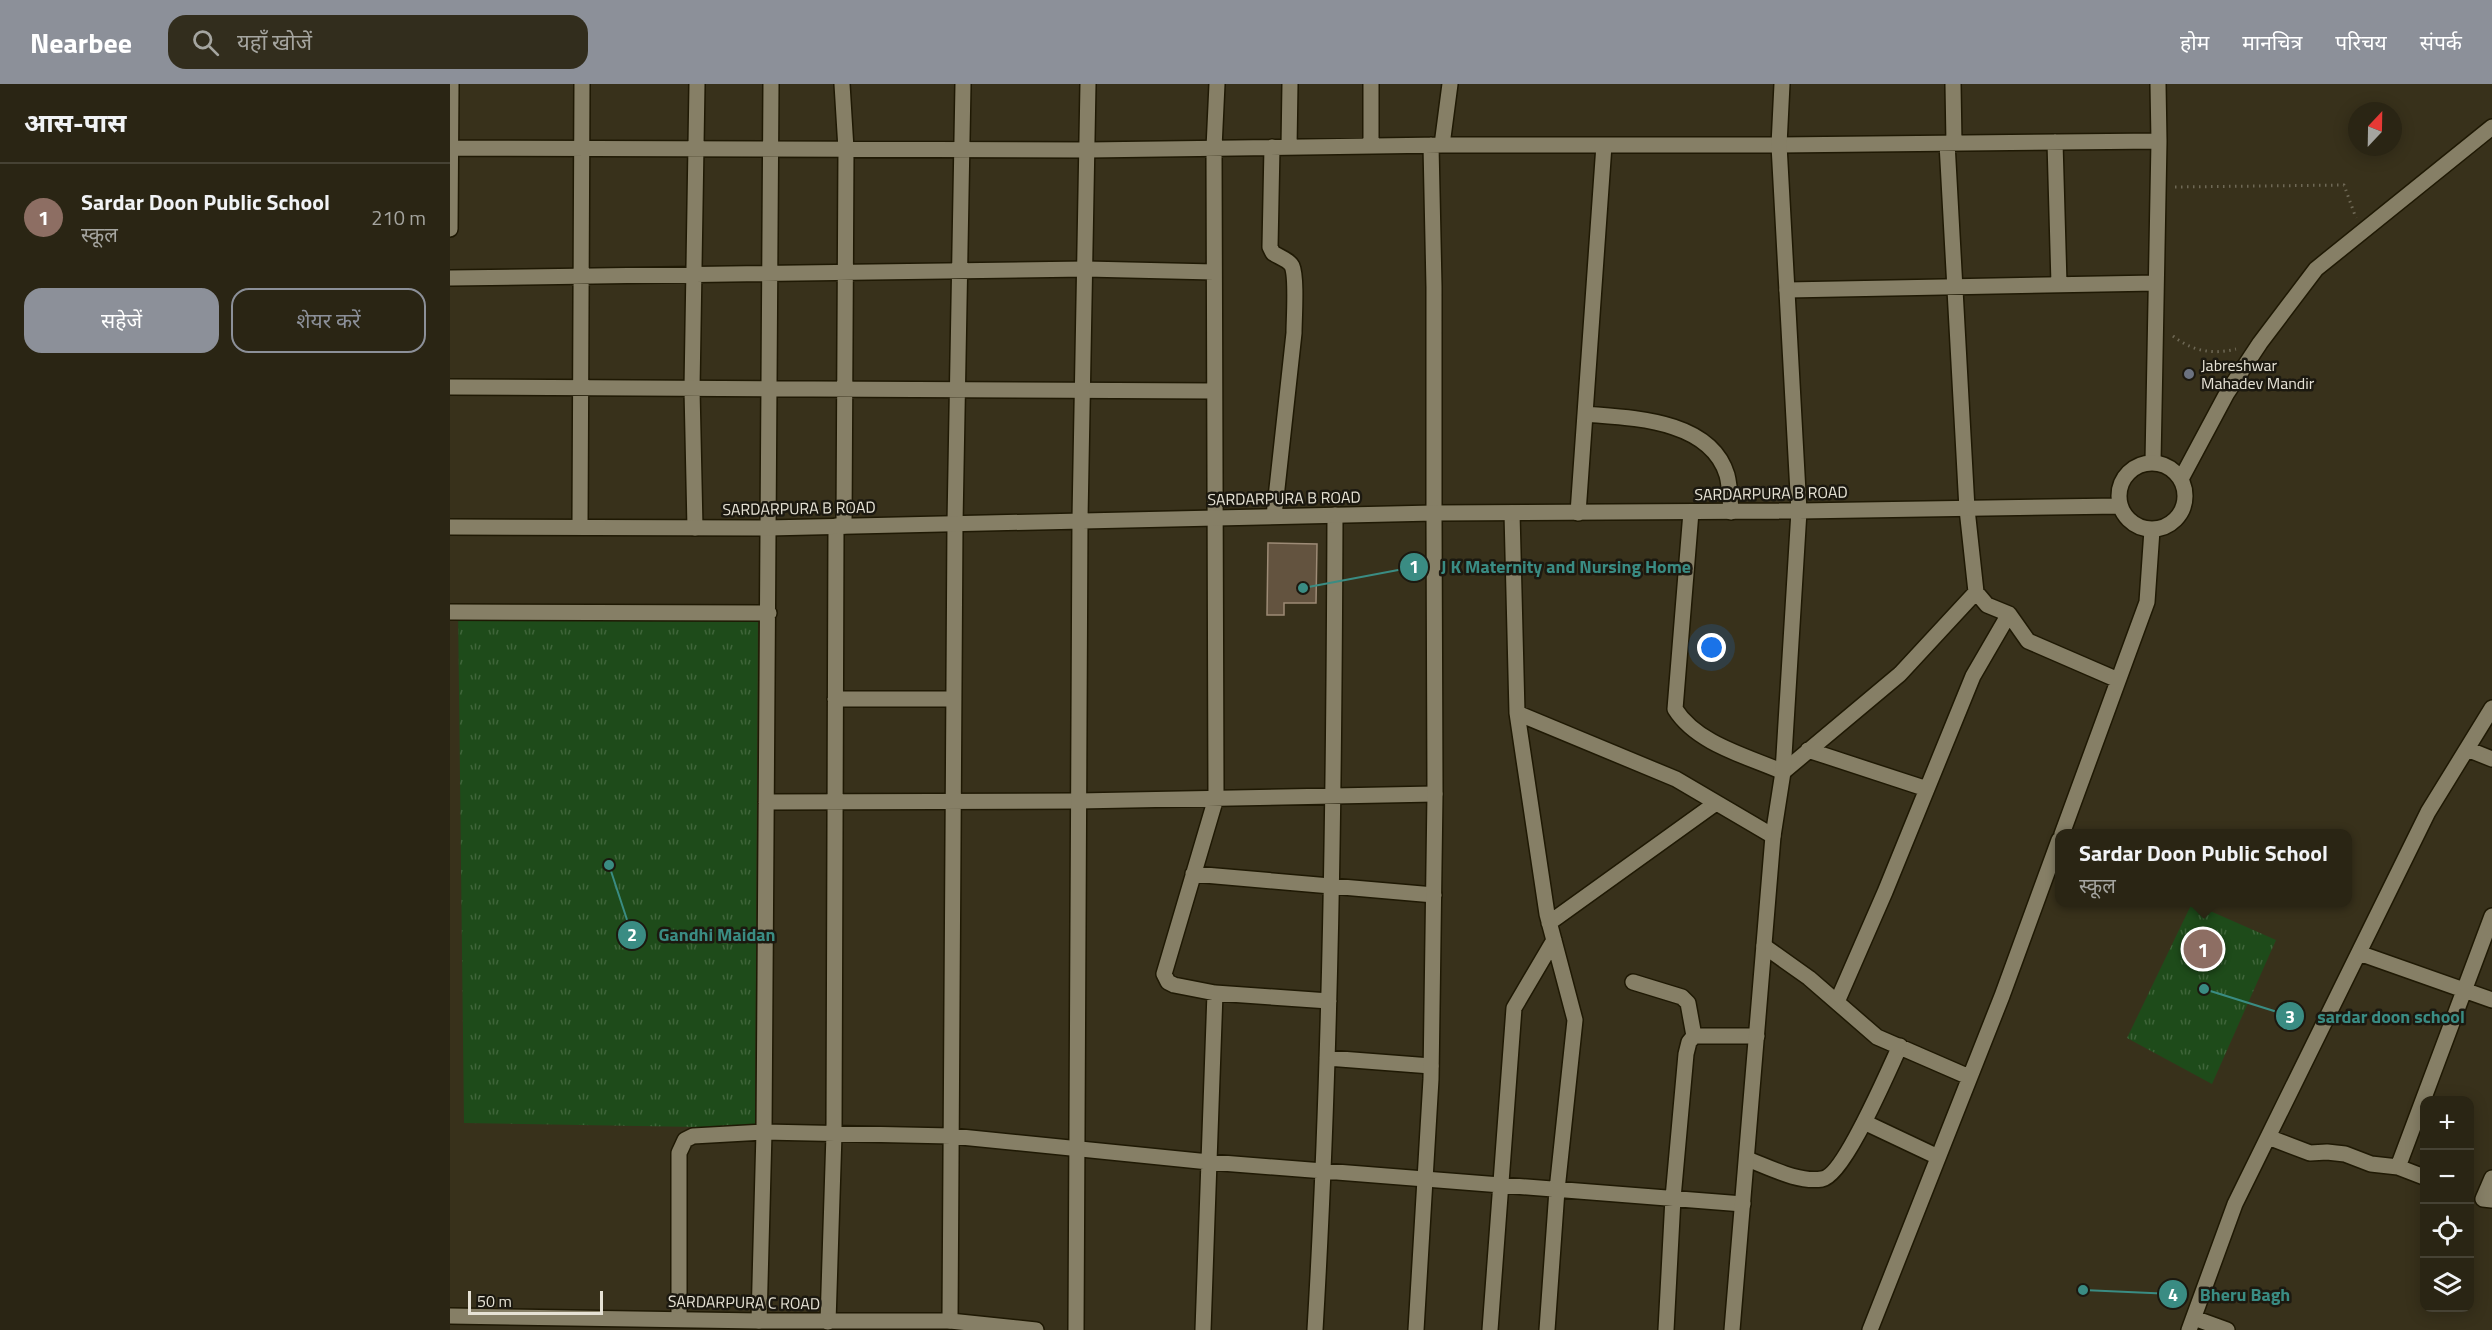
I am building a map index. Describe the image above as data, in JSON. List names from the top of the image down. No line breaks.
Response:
{"streets":{"street":["SARDARPURA B ROAD","SARDARPURA C ROAD"]},"places":["Jabreshwar Mahadev Mandir","J K Maternity and Nursing Home","Gandhi Maidan","sardar doon school","Bheru Bagh"],"scale_bar":"50 m","north":"top","page":{"header":"Nearbee","search":"यहाँ खोजें","nav":["होम","मानचित्र","परिचय","संपर्क"],"heading":"आस-पास","list":[{"mark":"1","name":"Sardar Doon Public School","note":"स्कूल","value":"210 m"}],"buttons":["सहेजें","शेयर करें"],"popup":["Sardar Doon Public School","स्कूल"],"pins":"1","map_buttons":["+","−"],"scale":"50 m"}}
